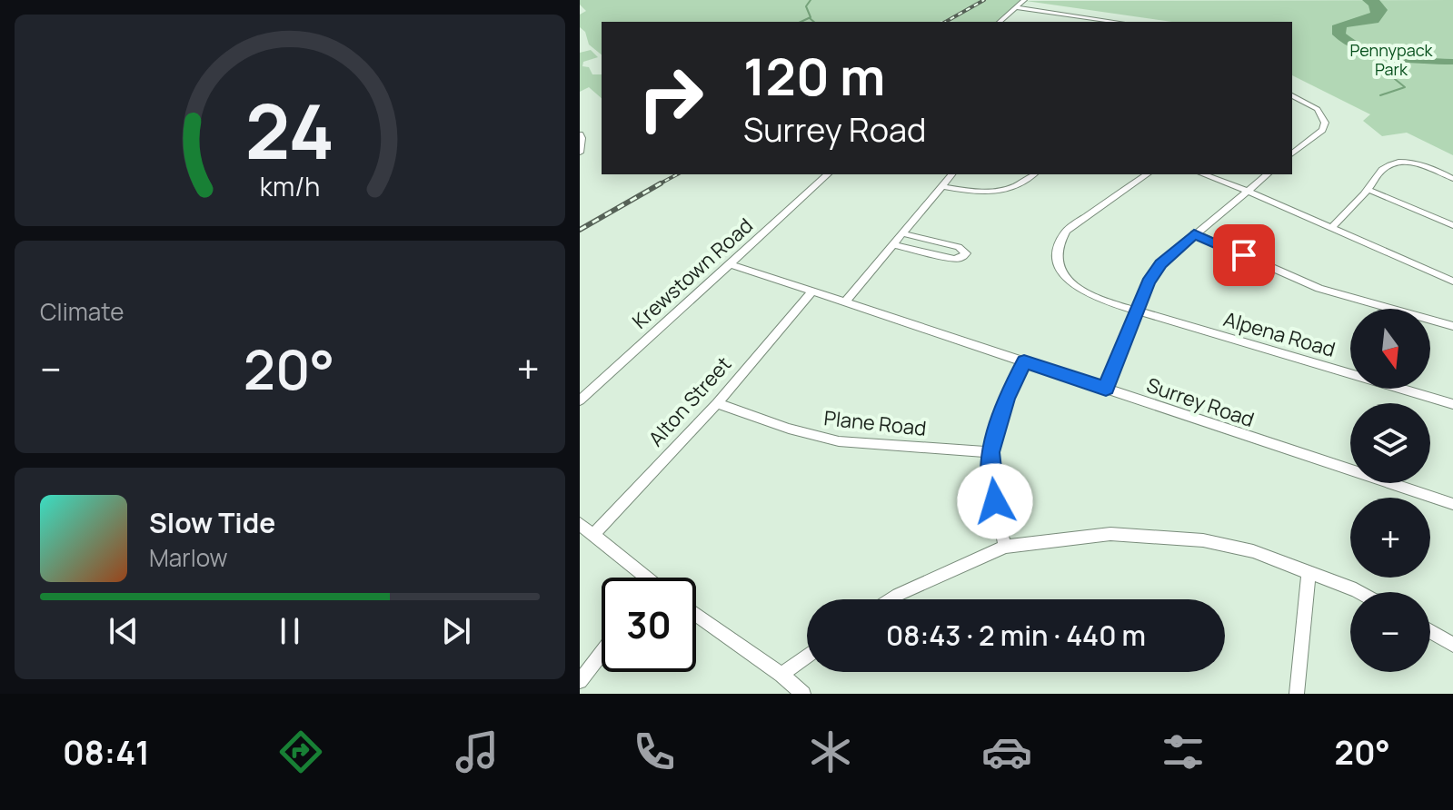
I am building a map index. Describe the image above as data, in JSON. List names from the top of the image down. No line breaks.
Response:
{"streets":{"street":["Krewstown Road","Alpena Road","Alton Street","Surrey Road","Plane Road"]},"crossings":[["Krewstown Road","Surrey Road"],["Alton Street","Surrey Road"],["Alton Street","Plane Road"]],"parks":["Pennypack Park"],"north":"bottom","page":{"turn":["120 m","Surrey Road"],"tile":"Climate","map_buttons":["+","−"],"heat":["−","20°","+"],"song":["Slow Tide","Marlow"],"limit":"30","trip":"08:43 · 2 min · 440 m","tabs":["08:41","20°"],"gauge":["24","km/h"]}}
